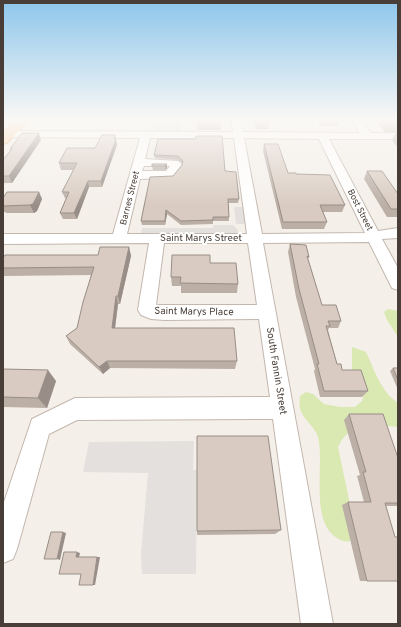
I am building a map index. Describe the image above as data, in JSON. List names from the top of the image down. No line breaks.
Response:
{"streets":{"street":["Barnes Street","Bost Street","Saint Marys Street","Saint Marys Place","South Fannin Street"]},"crossings":[["Barnes Street","Saint Marys Street"],["Bost Street","Saint Marys Street"],["Saint Marys Street","Saint Marys Place"],["Saint Marys Street","South Fannin Street"],["Saint Marys Place","South Fannin Street"]]}
